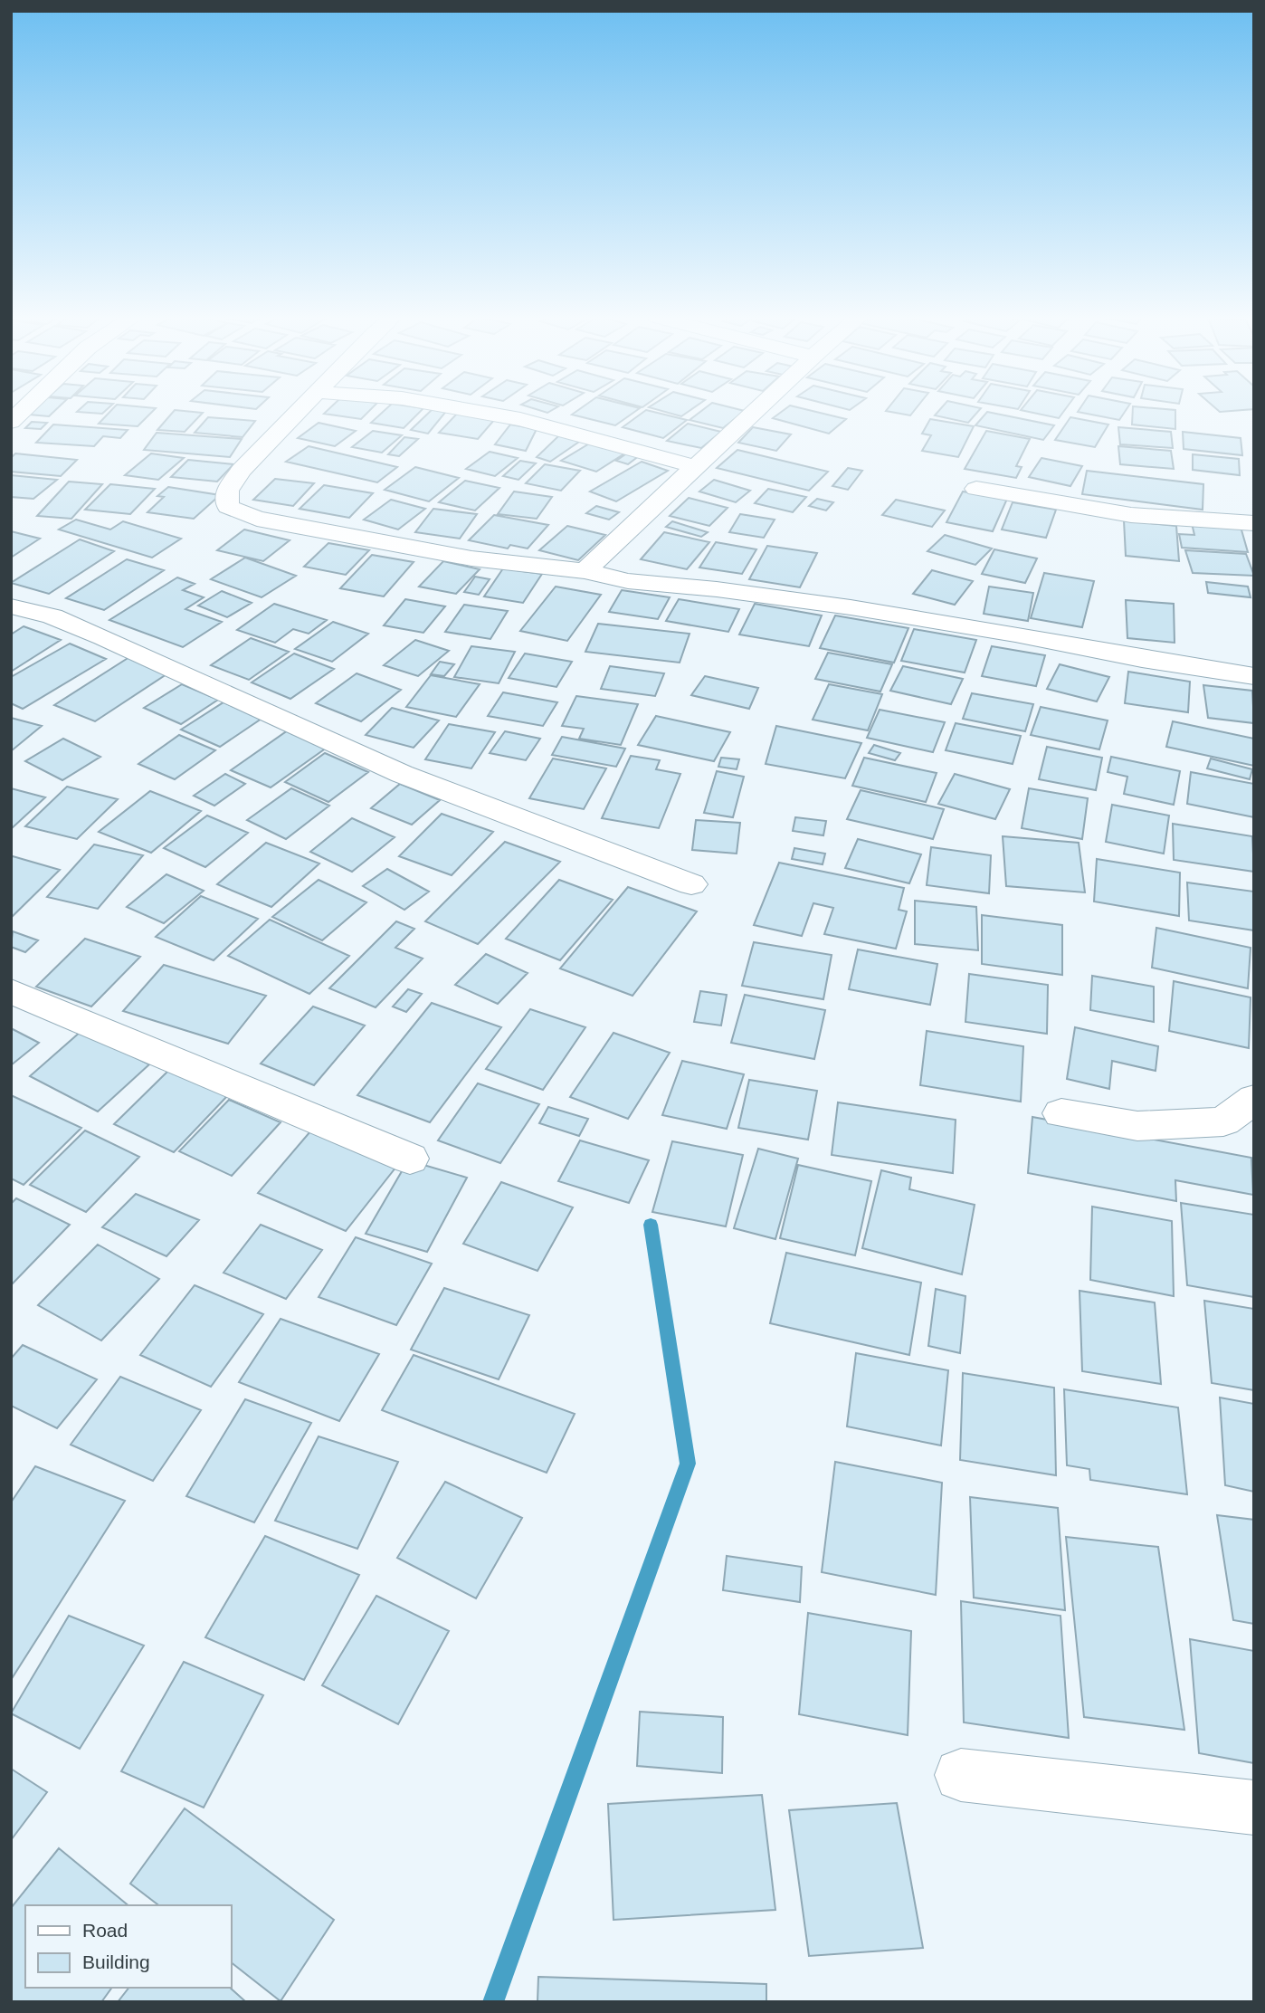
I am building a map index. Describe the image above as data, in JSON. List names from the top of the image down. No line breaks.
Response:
{"legend":["Road","Building"]}
